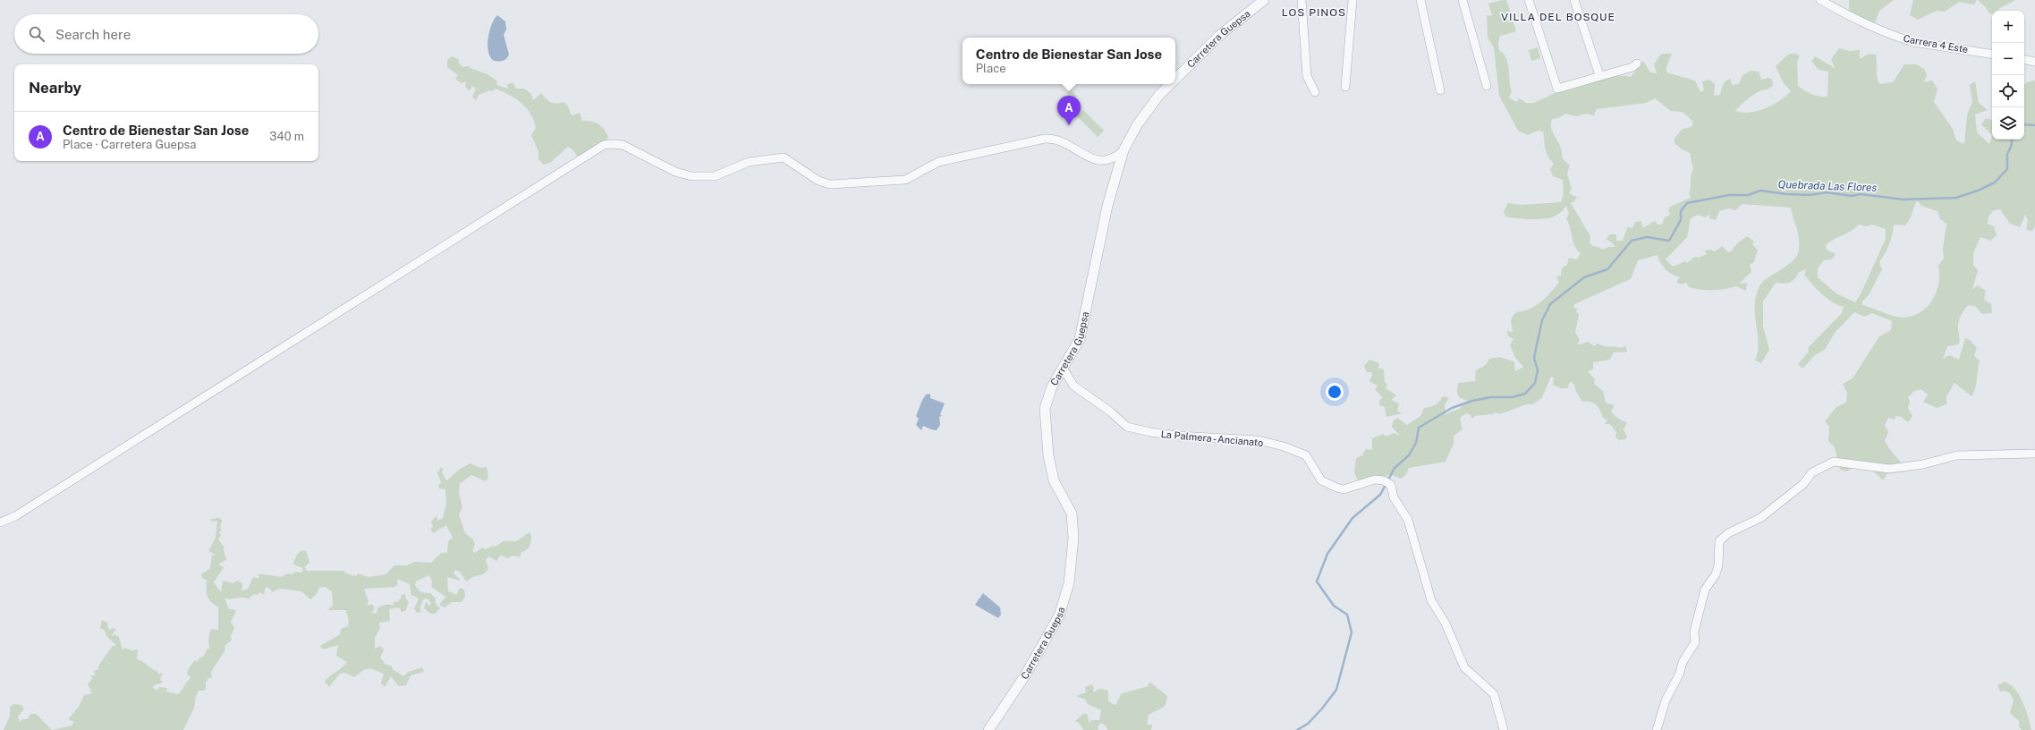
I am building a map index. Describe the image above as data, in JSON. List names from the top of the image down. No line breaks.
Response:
{"streets":{"street":["Carretera Guepsa","Carrera 4 Este","La Palmera - Ancianato"]},"crossings":[["Carretera Guepsa","La Palmera - Ancianato"]],"districts":["LOS PINOS","VILLA DEL BOSQUE"],"water":["Quebrada Las Flores"],"page":{"map_buttons":["+","−"],"search":"Search here","popup":["Centro de Bienestar San Jose","Place"],"heading":"Nearby","pins":"A","list":[{"mark":"A","name":"Centro de Bienestar San Jose","note":"Place · Carretera Guepsa","value":"340 m"}]}}
